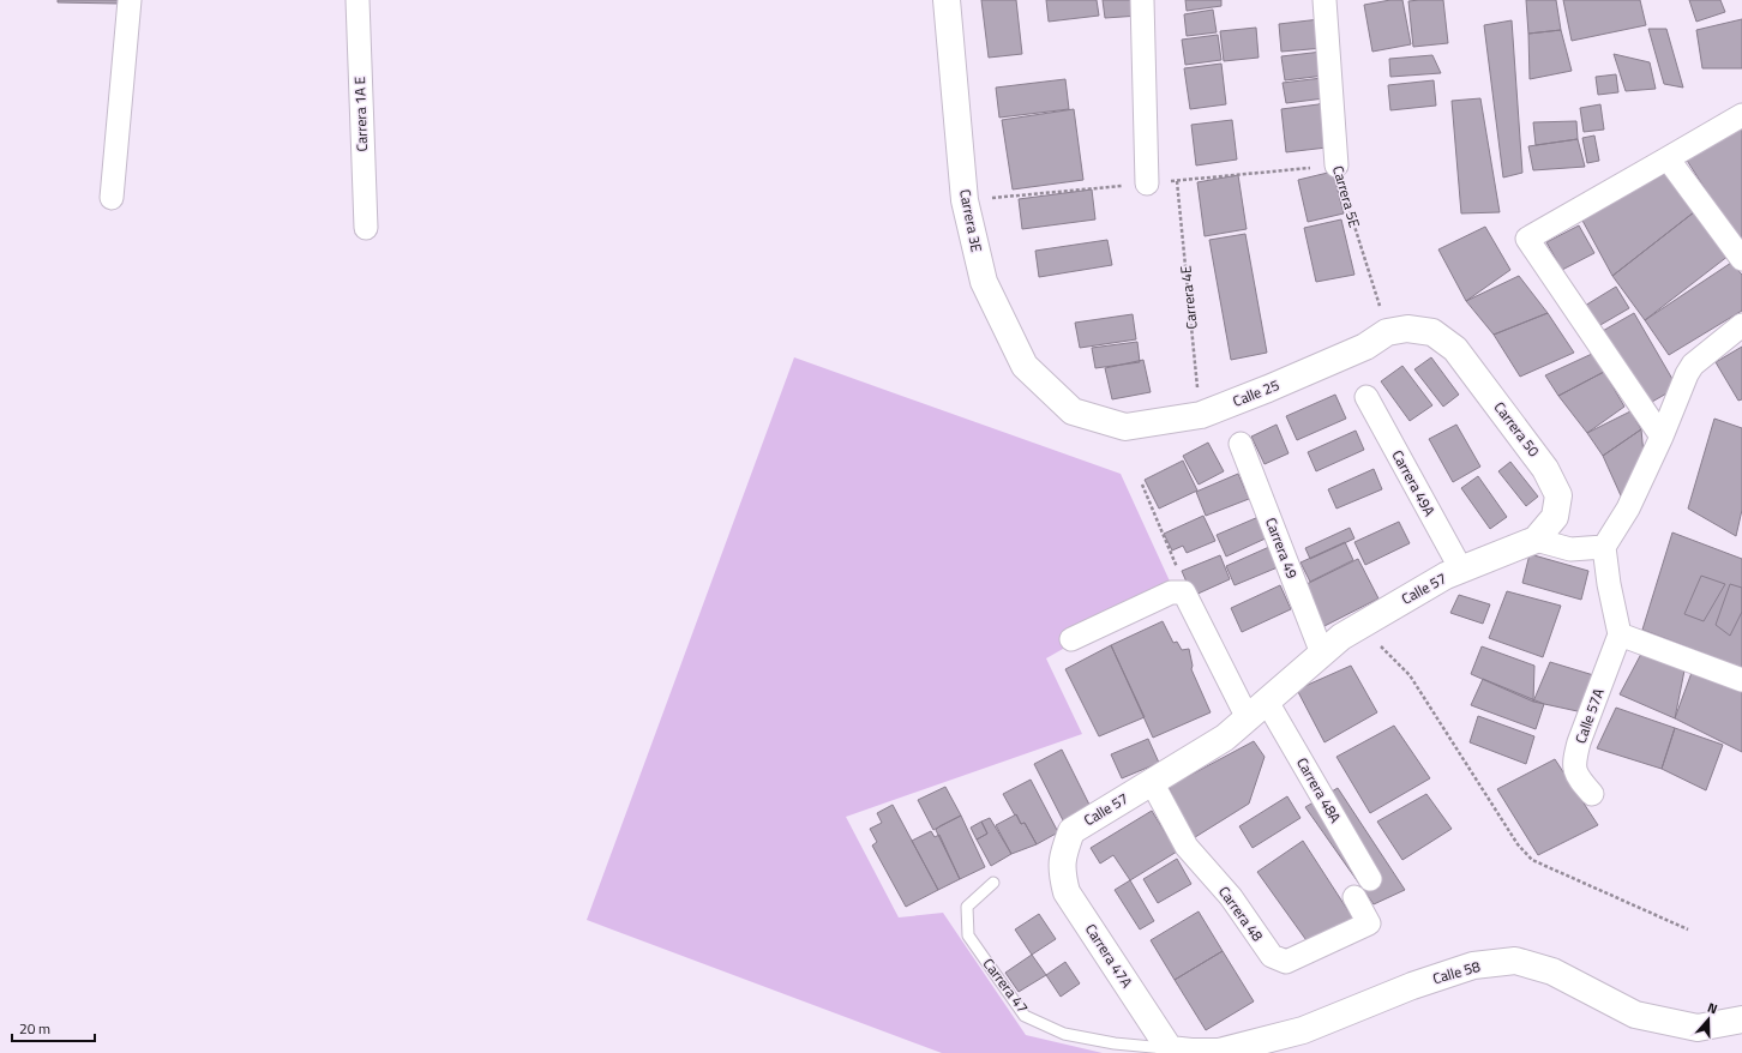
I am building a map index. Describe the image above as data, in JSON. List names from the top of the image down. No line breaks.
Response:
{"streets":{"main road":["Carrera 3E","Calle 25","Carrera 50","Calle 57","Carrera 47A","Calle 58"],"street":["Carrera 1A E","Carrera 5E","Carrera 49A","Carrera 49","Calle 57A","Carrera 48A","Carrera 48"],"lane":["Carrera 47"],"path":["Carrera 4E"]},"crossings":[["Carrera 5E","Calle 25"],["Carrera 3E","Calle 25"],["Carrera 4E","Calle 25"],["Calle 25","Carrera 50"],["Carrera 50","Calle 57"],["Carrera 49A","Calle 57"],["Carrera 49","Calle 57"],["Calle 57","Carrera 48A"],["Calle 57","Carrera 48"],["Calle 57","Carrera 47A"],["Carrera 47A","Calle 58"],["Carrera 47A","Carrera 47"],["Calle 58","Carrera 47"]],"scale_bar":"20 m","north":"top"}
